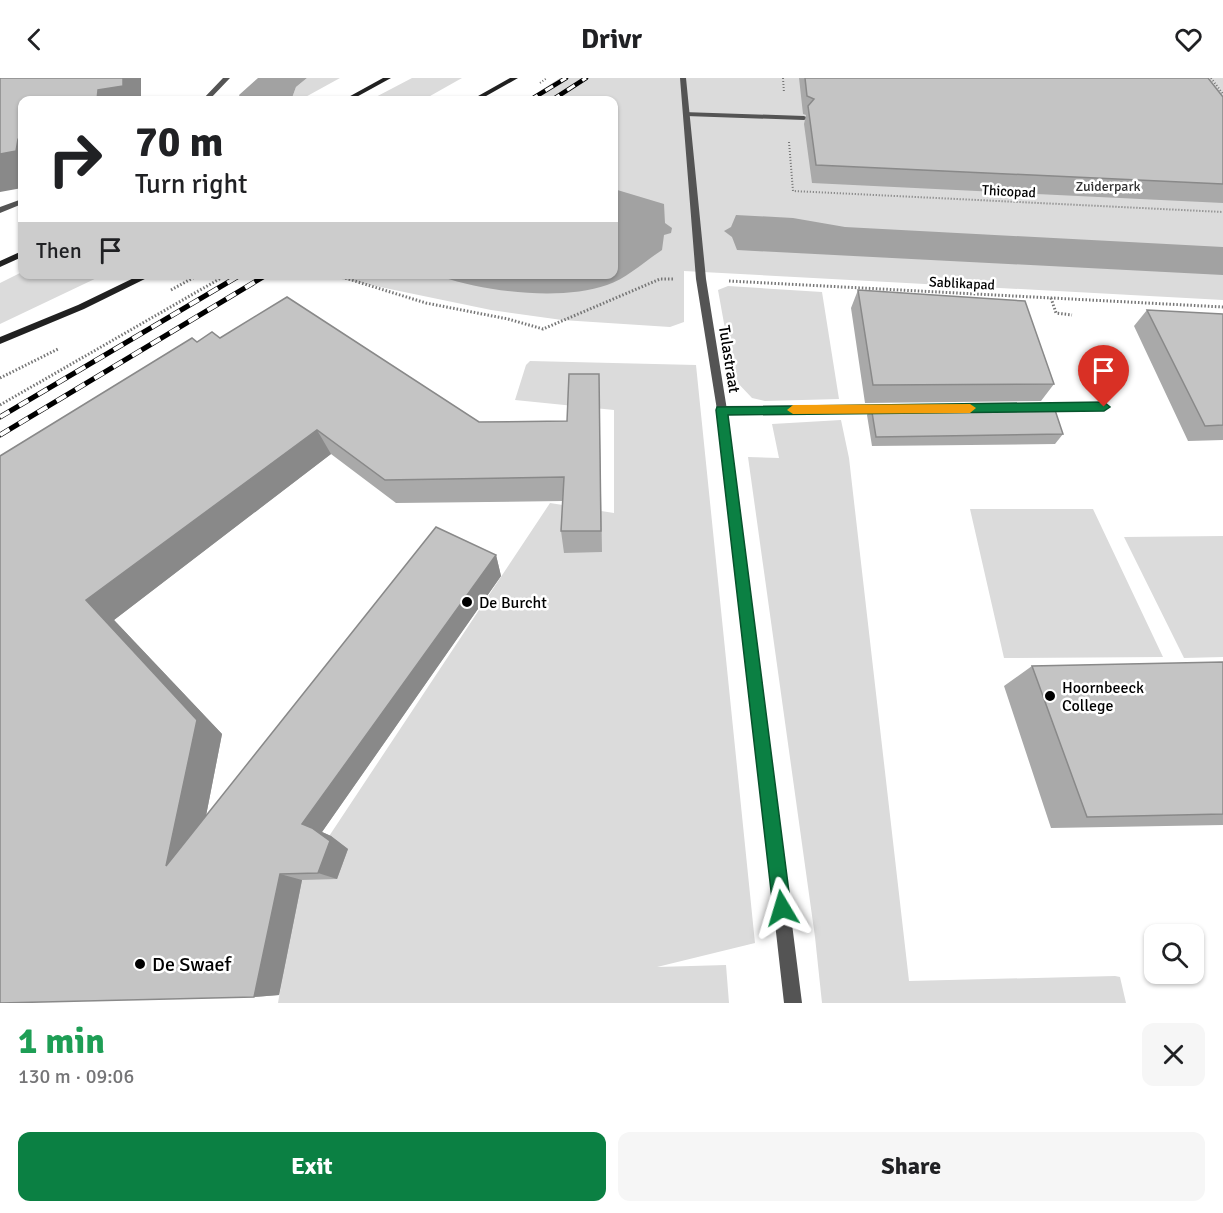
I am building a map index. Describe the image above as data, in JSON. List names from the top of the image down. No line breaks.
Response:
{"streets":{"street":["Tulastraat"],"path":["Thicopad","Sablikapad"]},"crossings":[["Sablikapad","Tulastraat"]],"parks":["Zuiderpark"],"places":["De Burcht","Hoornbeeck College","De Swaef"],"page":{"header":"Drivr","turn":["70 m","Turn right"],"then":"Then","heading":["1 min","130 m · 09:06"],"buttons":["Exit","Share"]}}
